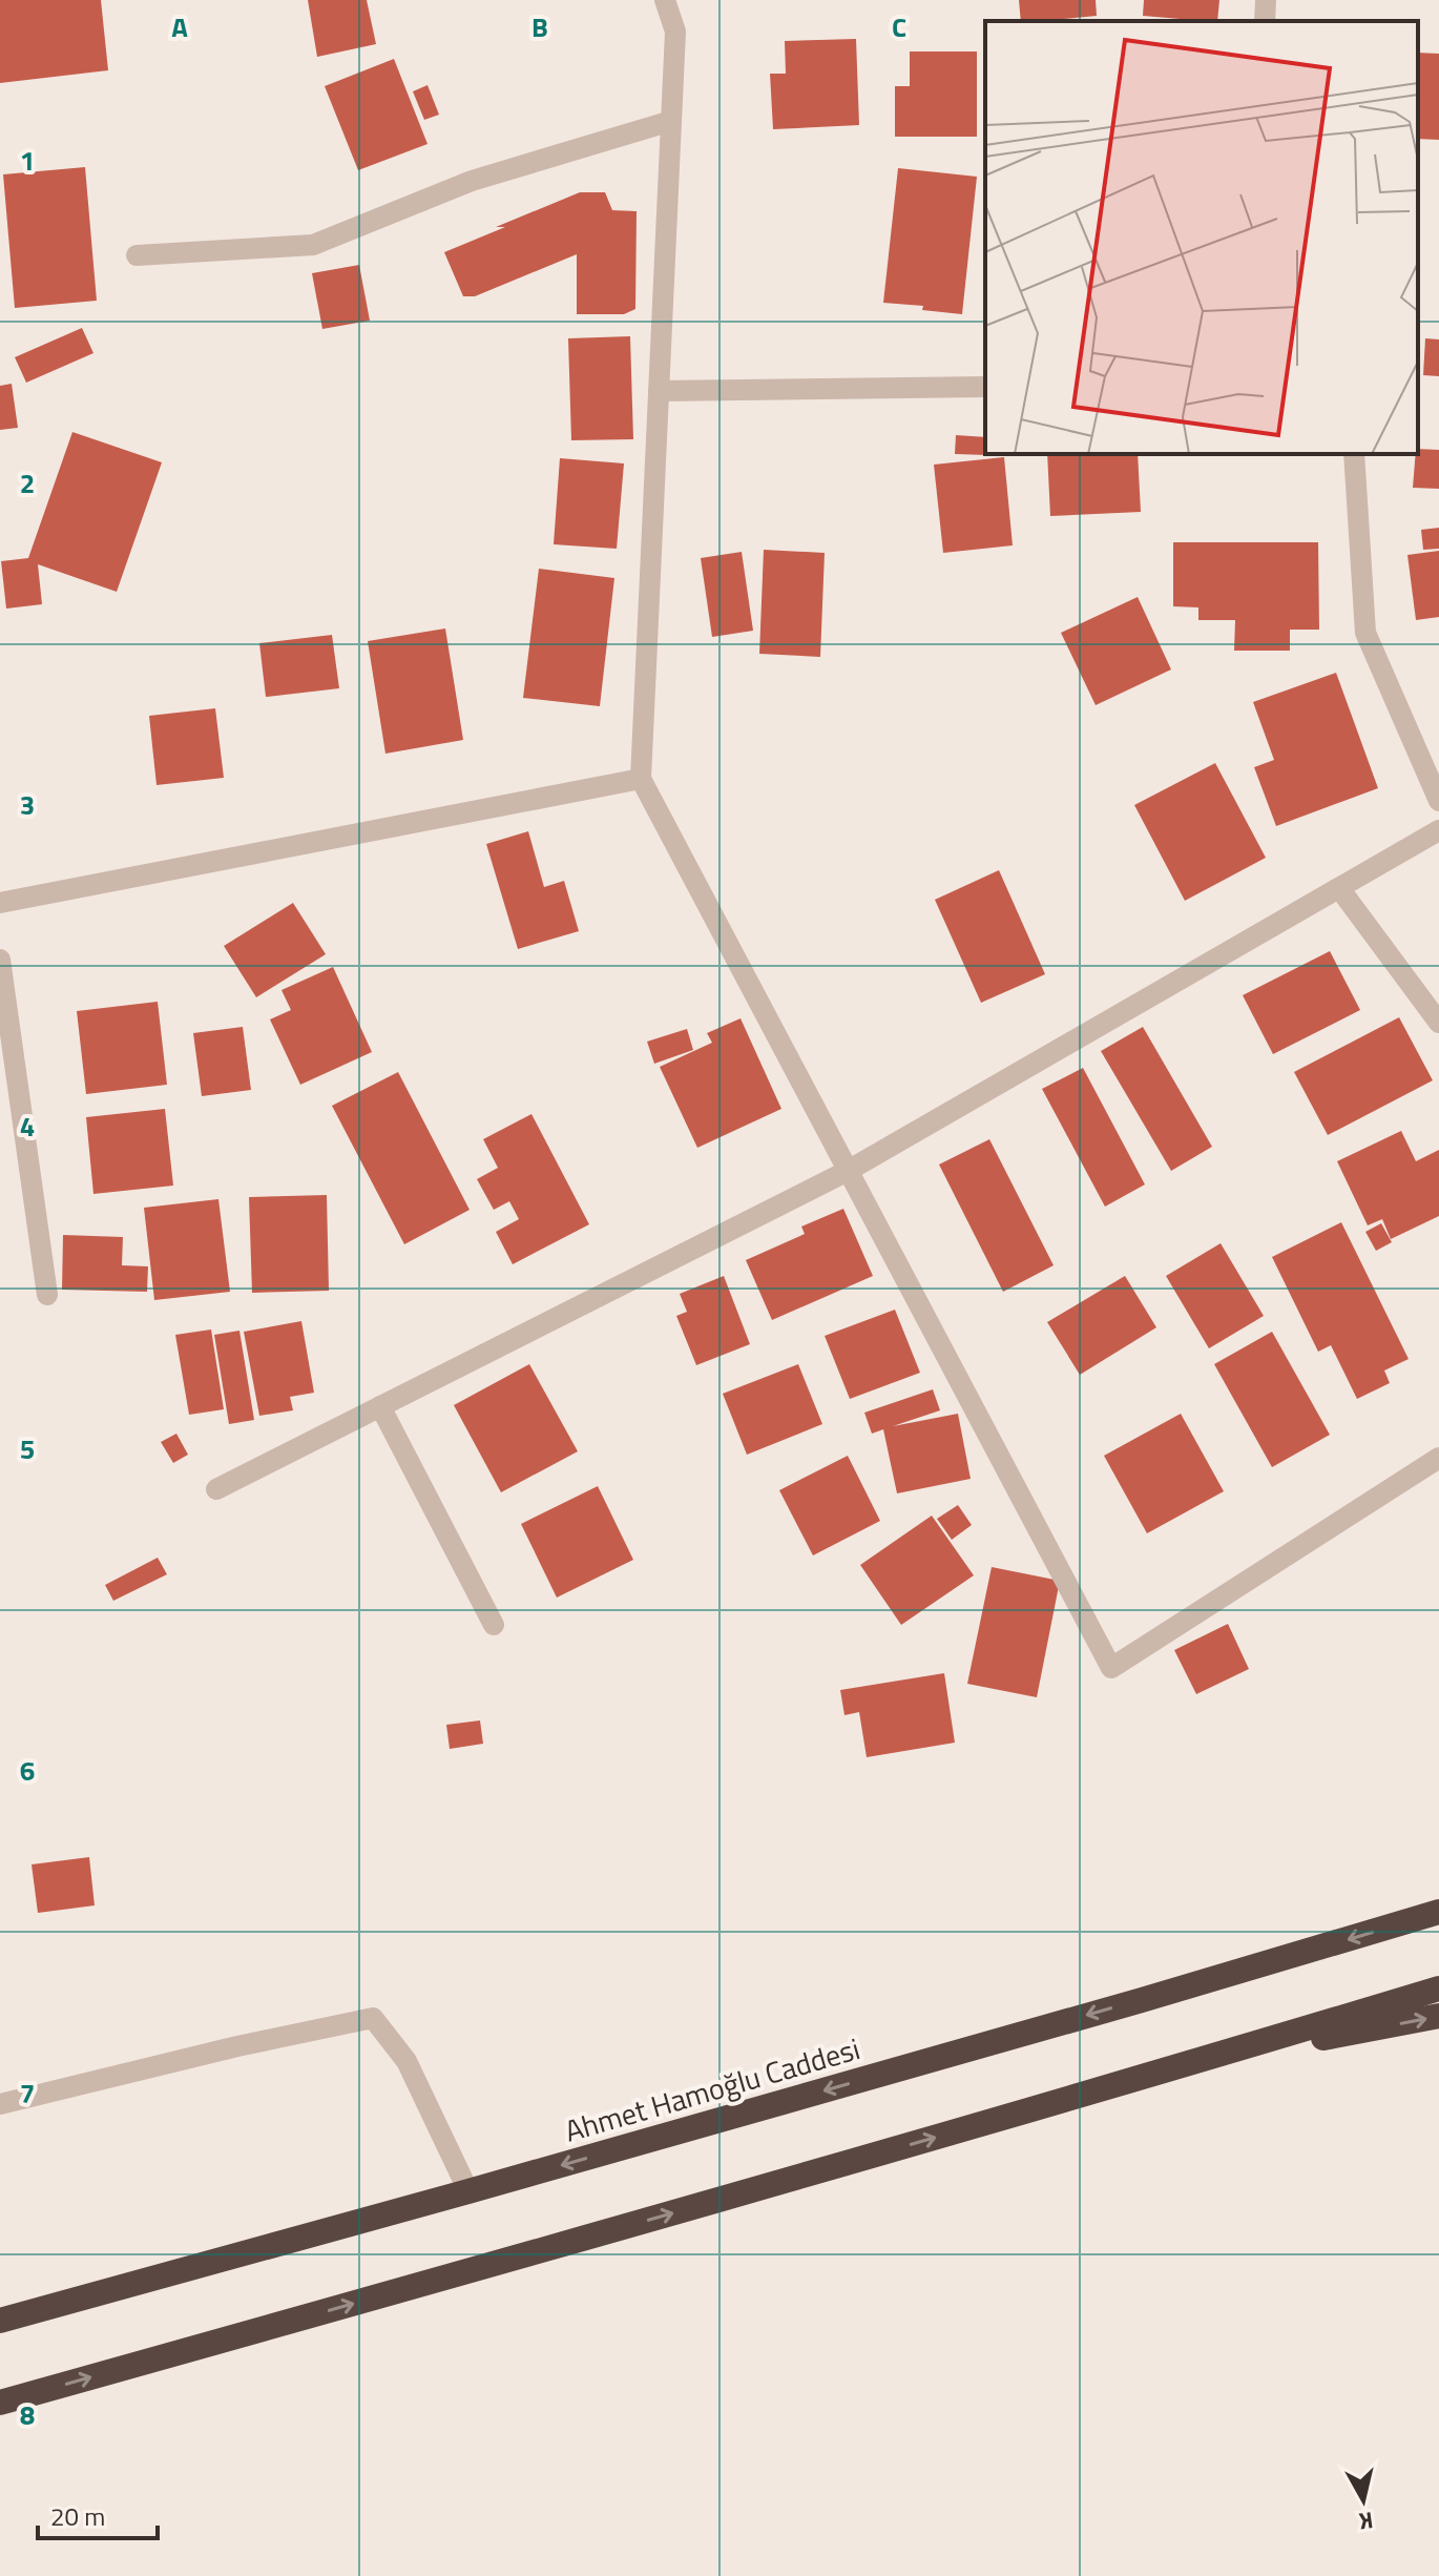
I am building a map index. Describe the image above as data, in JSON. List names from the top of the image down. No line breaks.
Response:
{"streets":{"highway":["Ahmet Hamoğlu Caddesi"]},"scale_bar":"20 m","north":"bottom","grid":{"columns":["A","B","C"],"rows":["1","2","3","4","5","6","7","8"]}}
